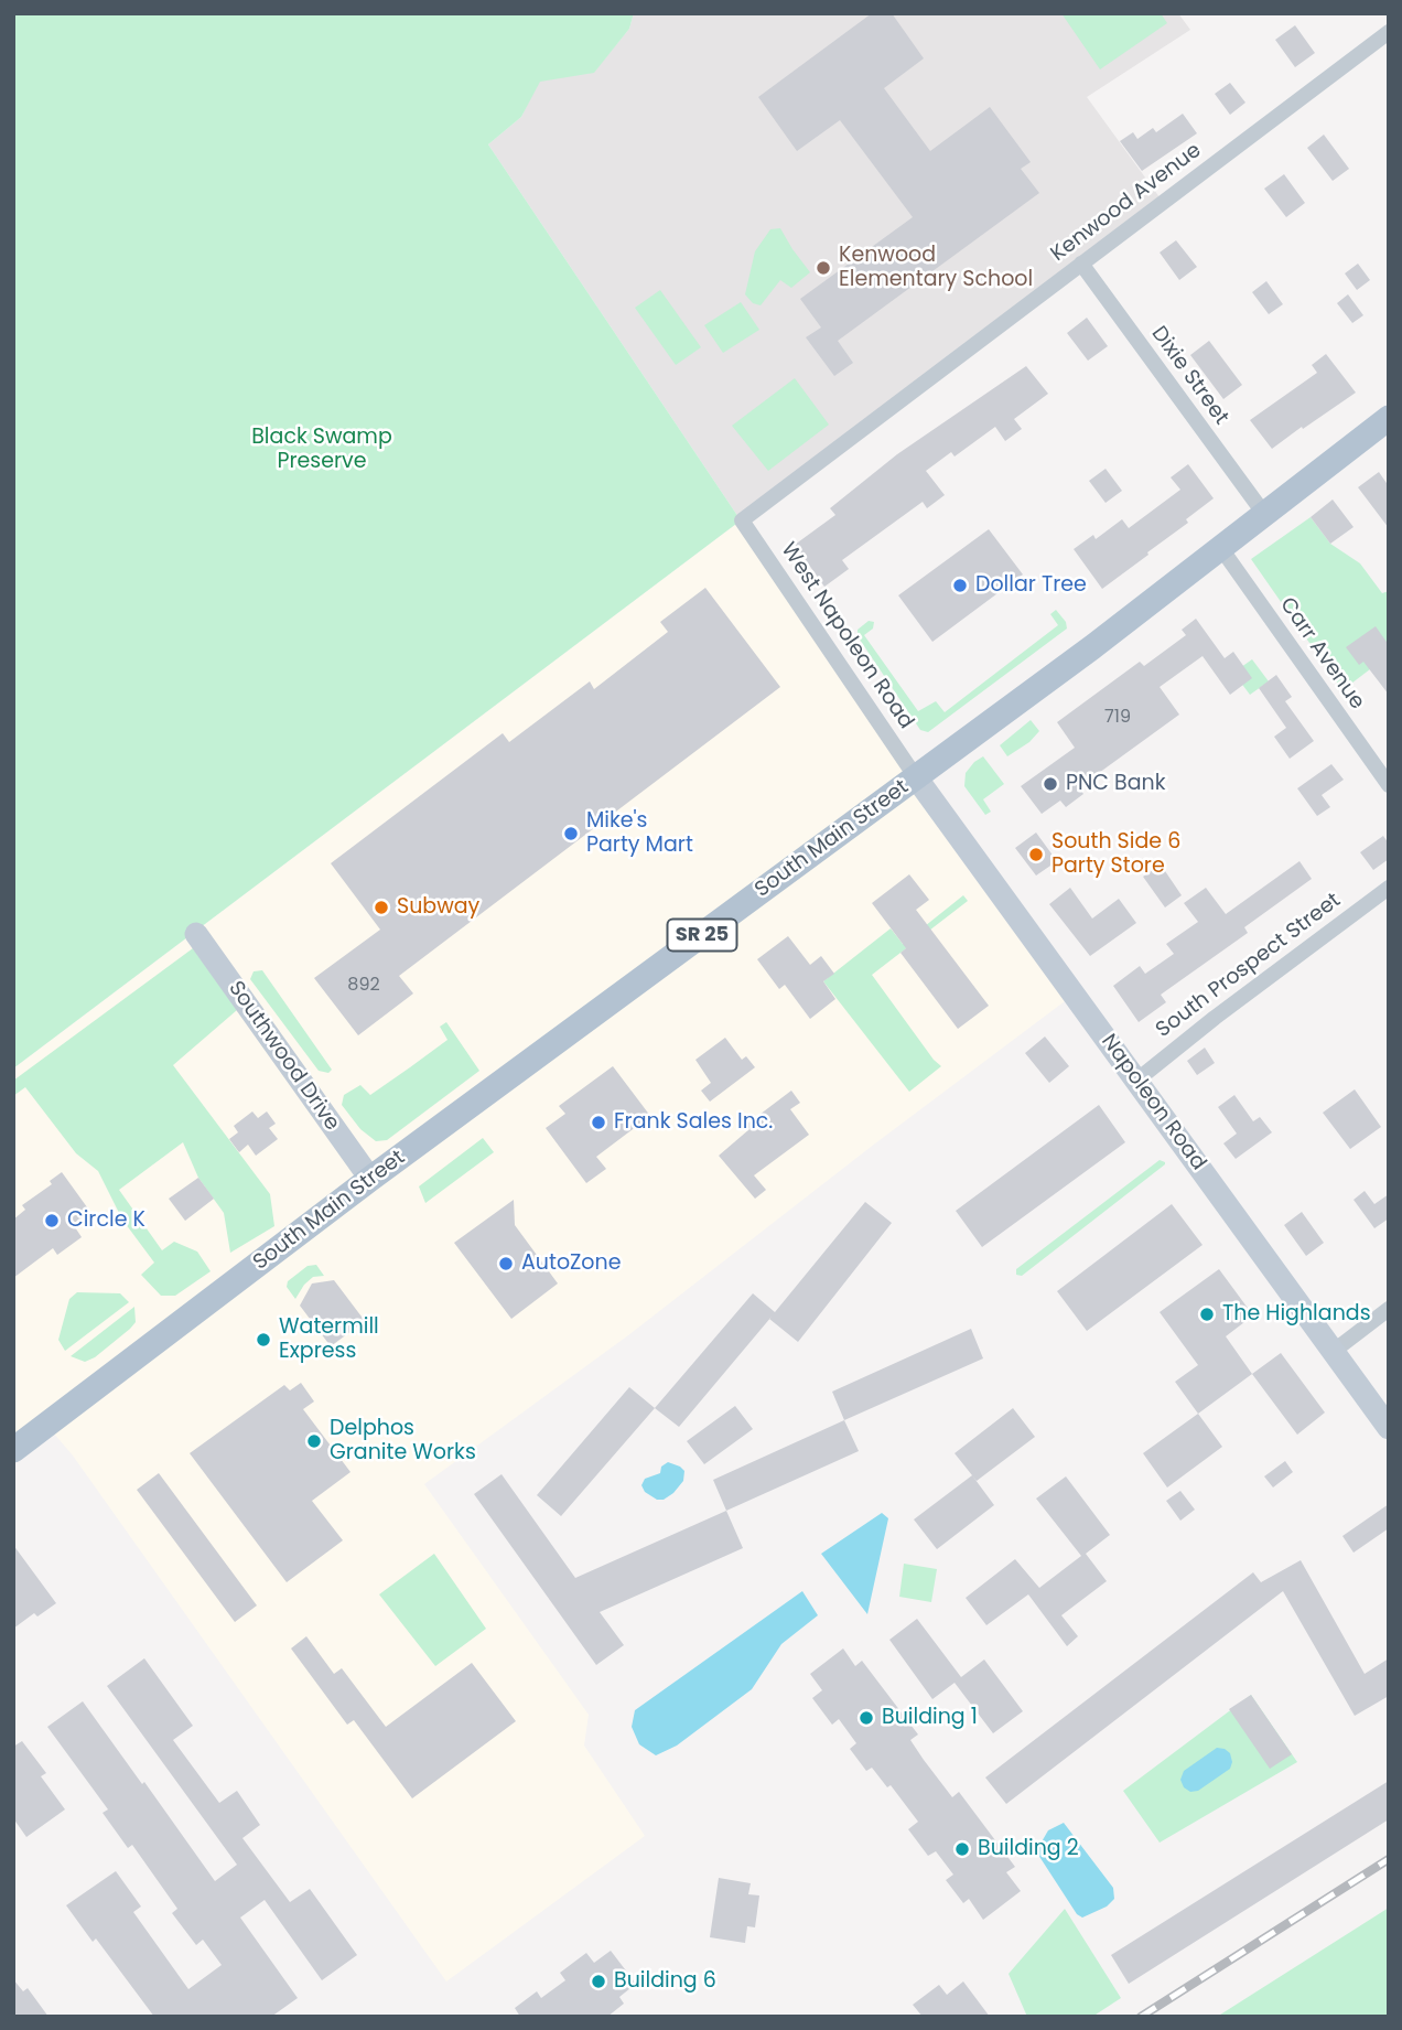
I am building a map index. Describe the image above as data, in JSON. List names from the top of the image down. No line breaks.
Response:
{"streets":{"main road":["South Main Street","SR 25","Southwood Drive","Napoleon Road"],"street":["Kenwood Avenue","Dixie Street","West Napoleon Road","Carr Avenue","South Prospect Street"]},"crossings":[["Kenwood Avenue","Dixie Street"],["Kenwood Avenue","West Napoleon Road"],["Dixie Street","South Main Street"],["West Napoleon Road","South Main Street"],["West Napoleon Road","Napoleon Road"],["Carr Avenue","South Main Street"],["South Main Street","Southwood Drive"],["South Main Street","Napoleon Road"],["South Prospect Street","Napoleon Road"]],"parks":["Black Swamp Preserve"],"places":["Kenwood Elementary School","Dollar Tree","PNC Bank","Mike's Party Mart","South Side 6 Party Store","Subway","Frank Sales Inc.","Circle K","AutoZone","The Highlands","Watermill Express","Delphos Granite Works","Building 1","Building 2","Building 6"],"house_numbers":["719","892"]}
